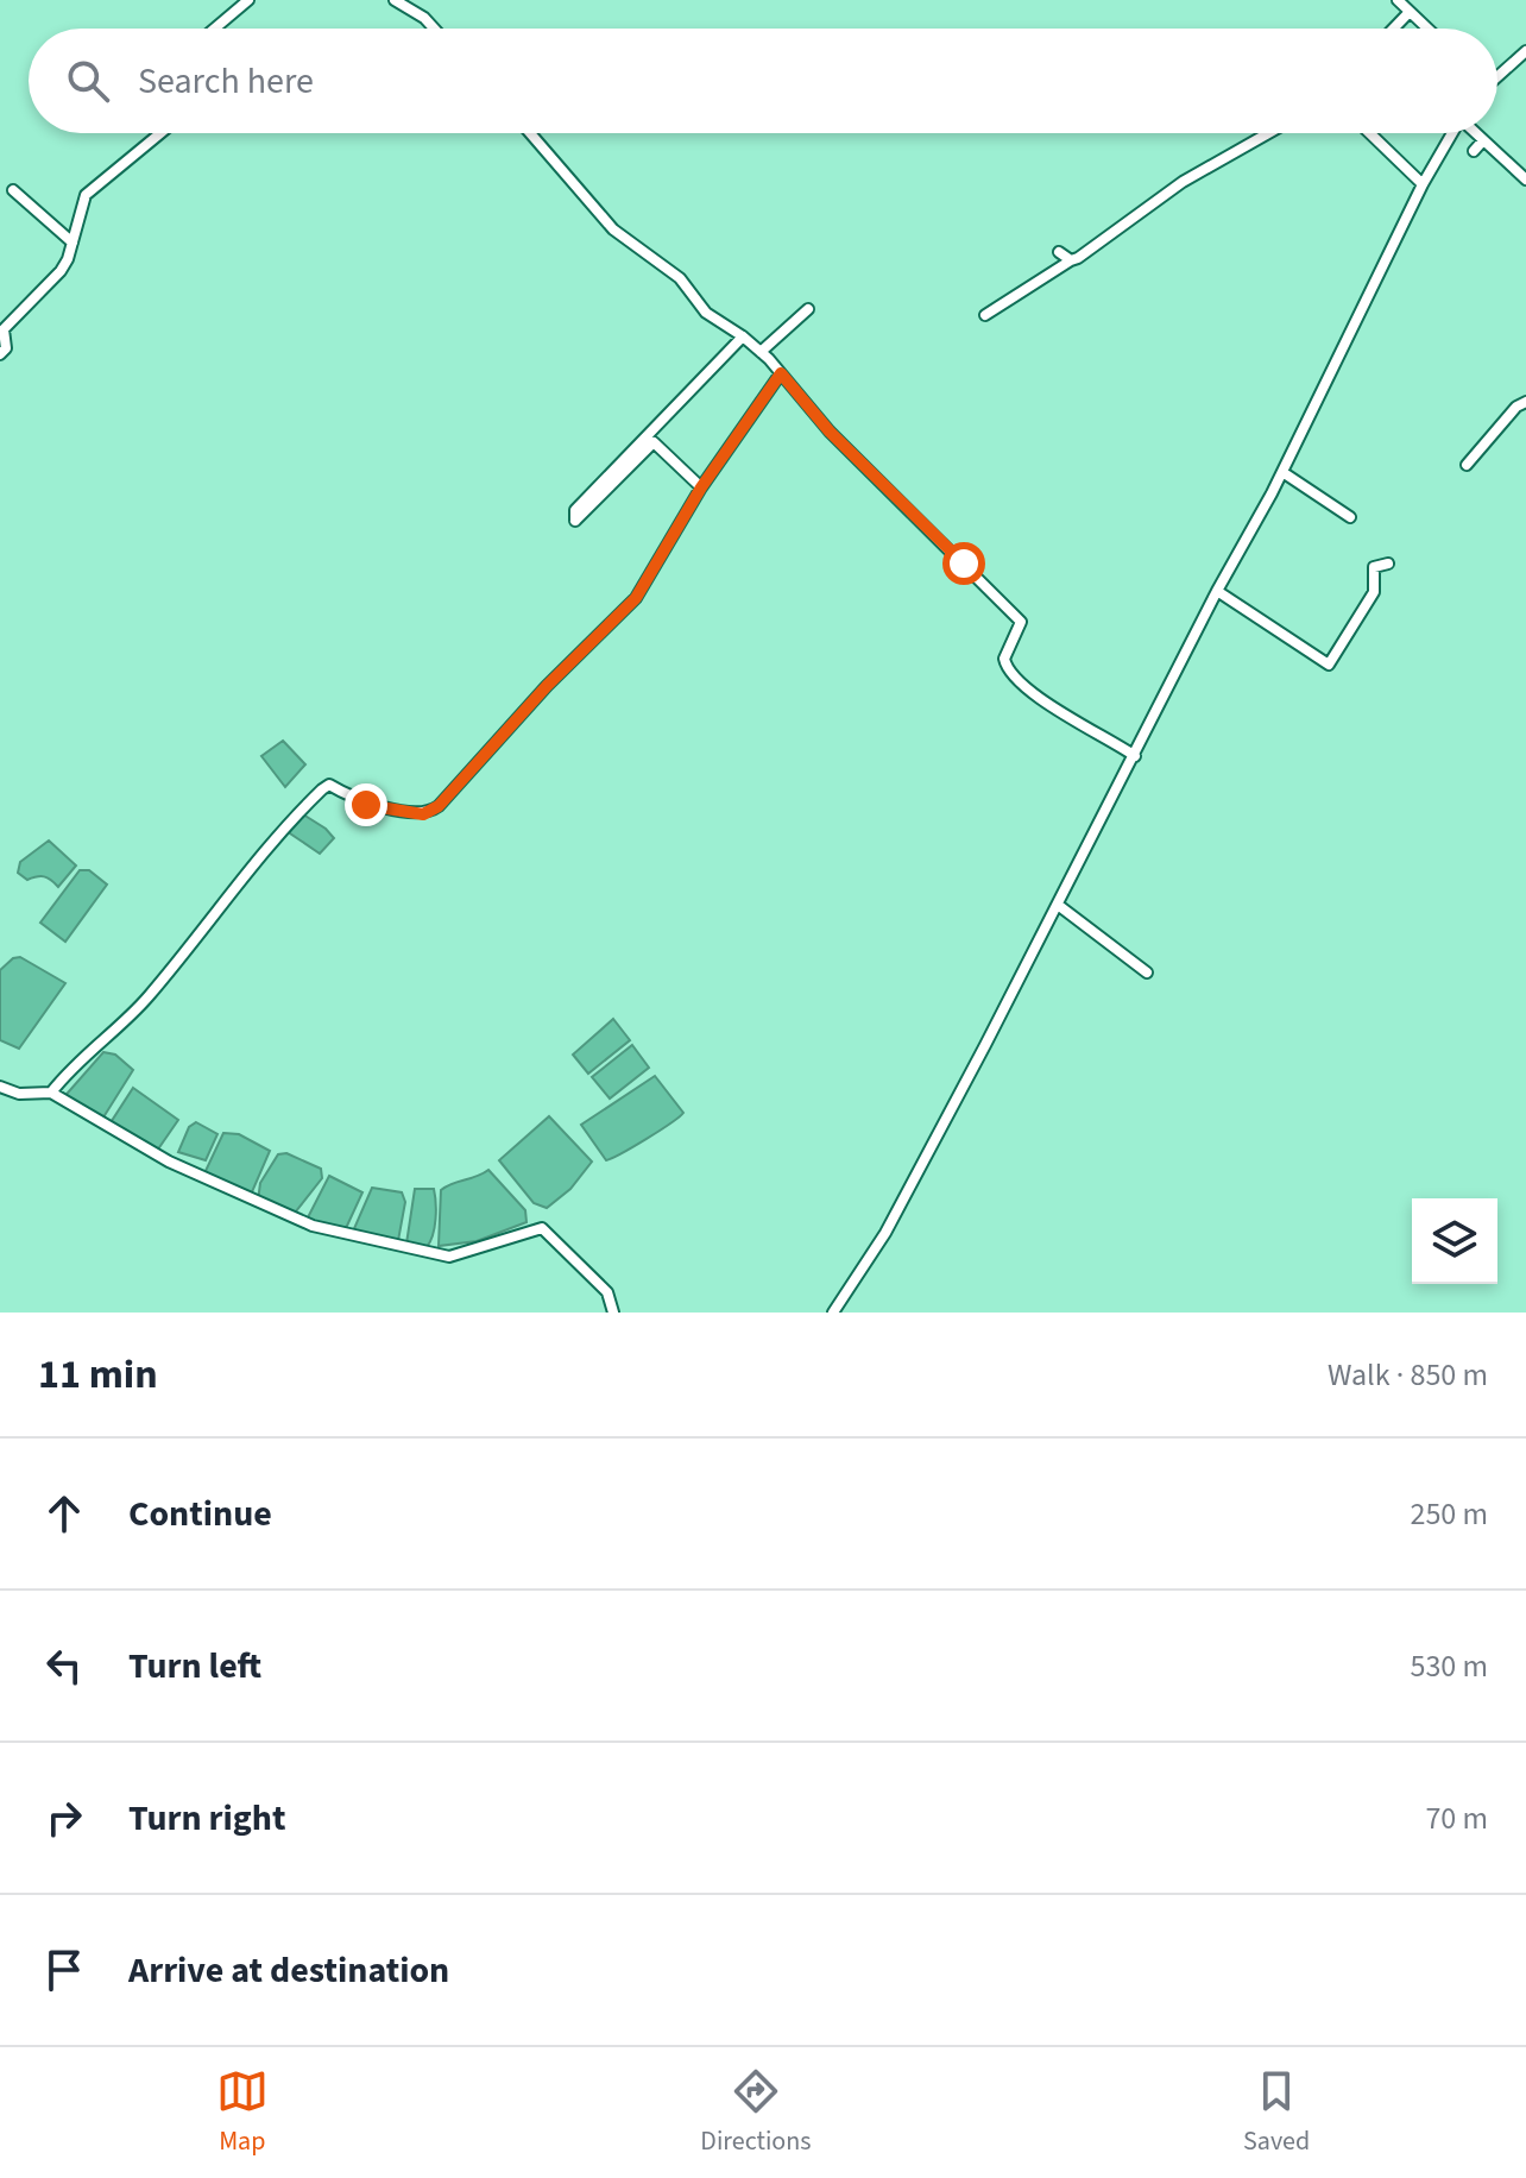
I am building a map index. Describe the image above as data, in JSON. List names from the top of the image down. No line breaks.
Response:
{"page":{"search":"Search here","heading":["11 min","Walk · 850 m"],"list":[["Continue","250 m"],["Turn left","530 m"],["Turn right","70 m"],"Arrive at destination"],"nav":["Map","Directions","Saved"]}}
